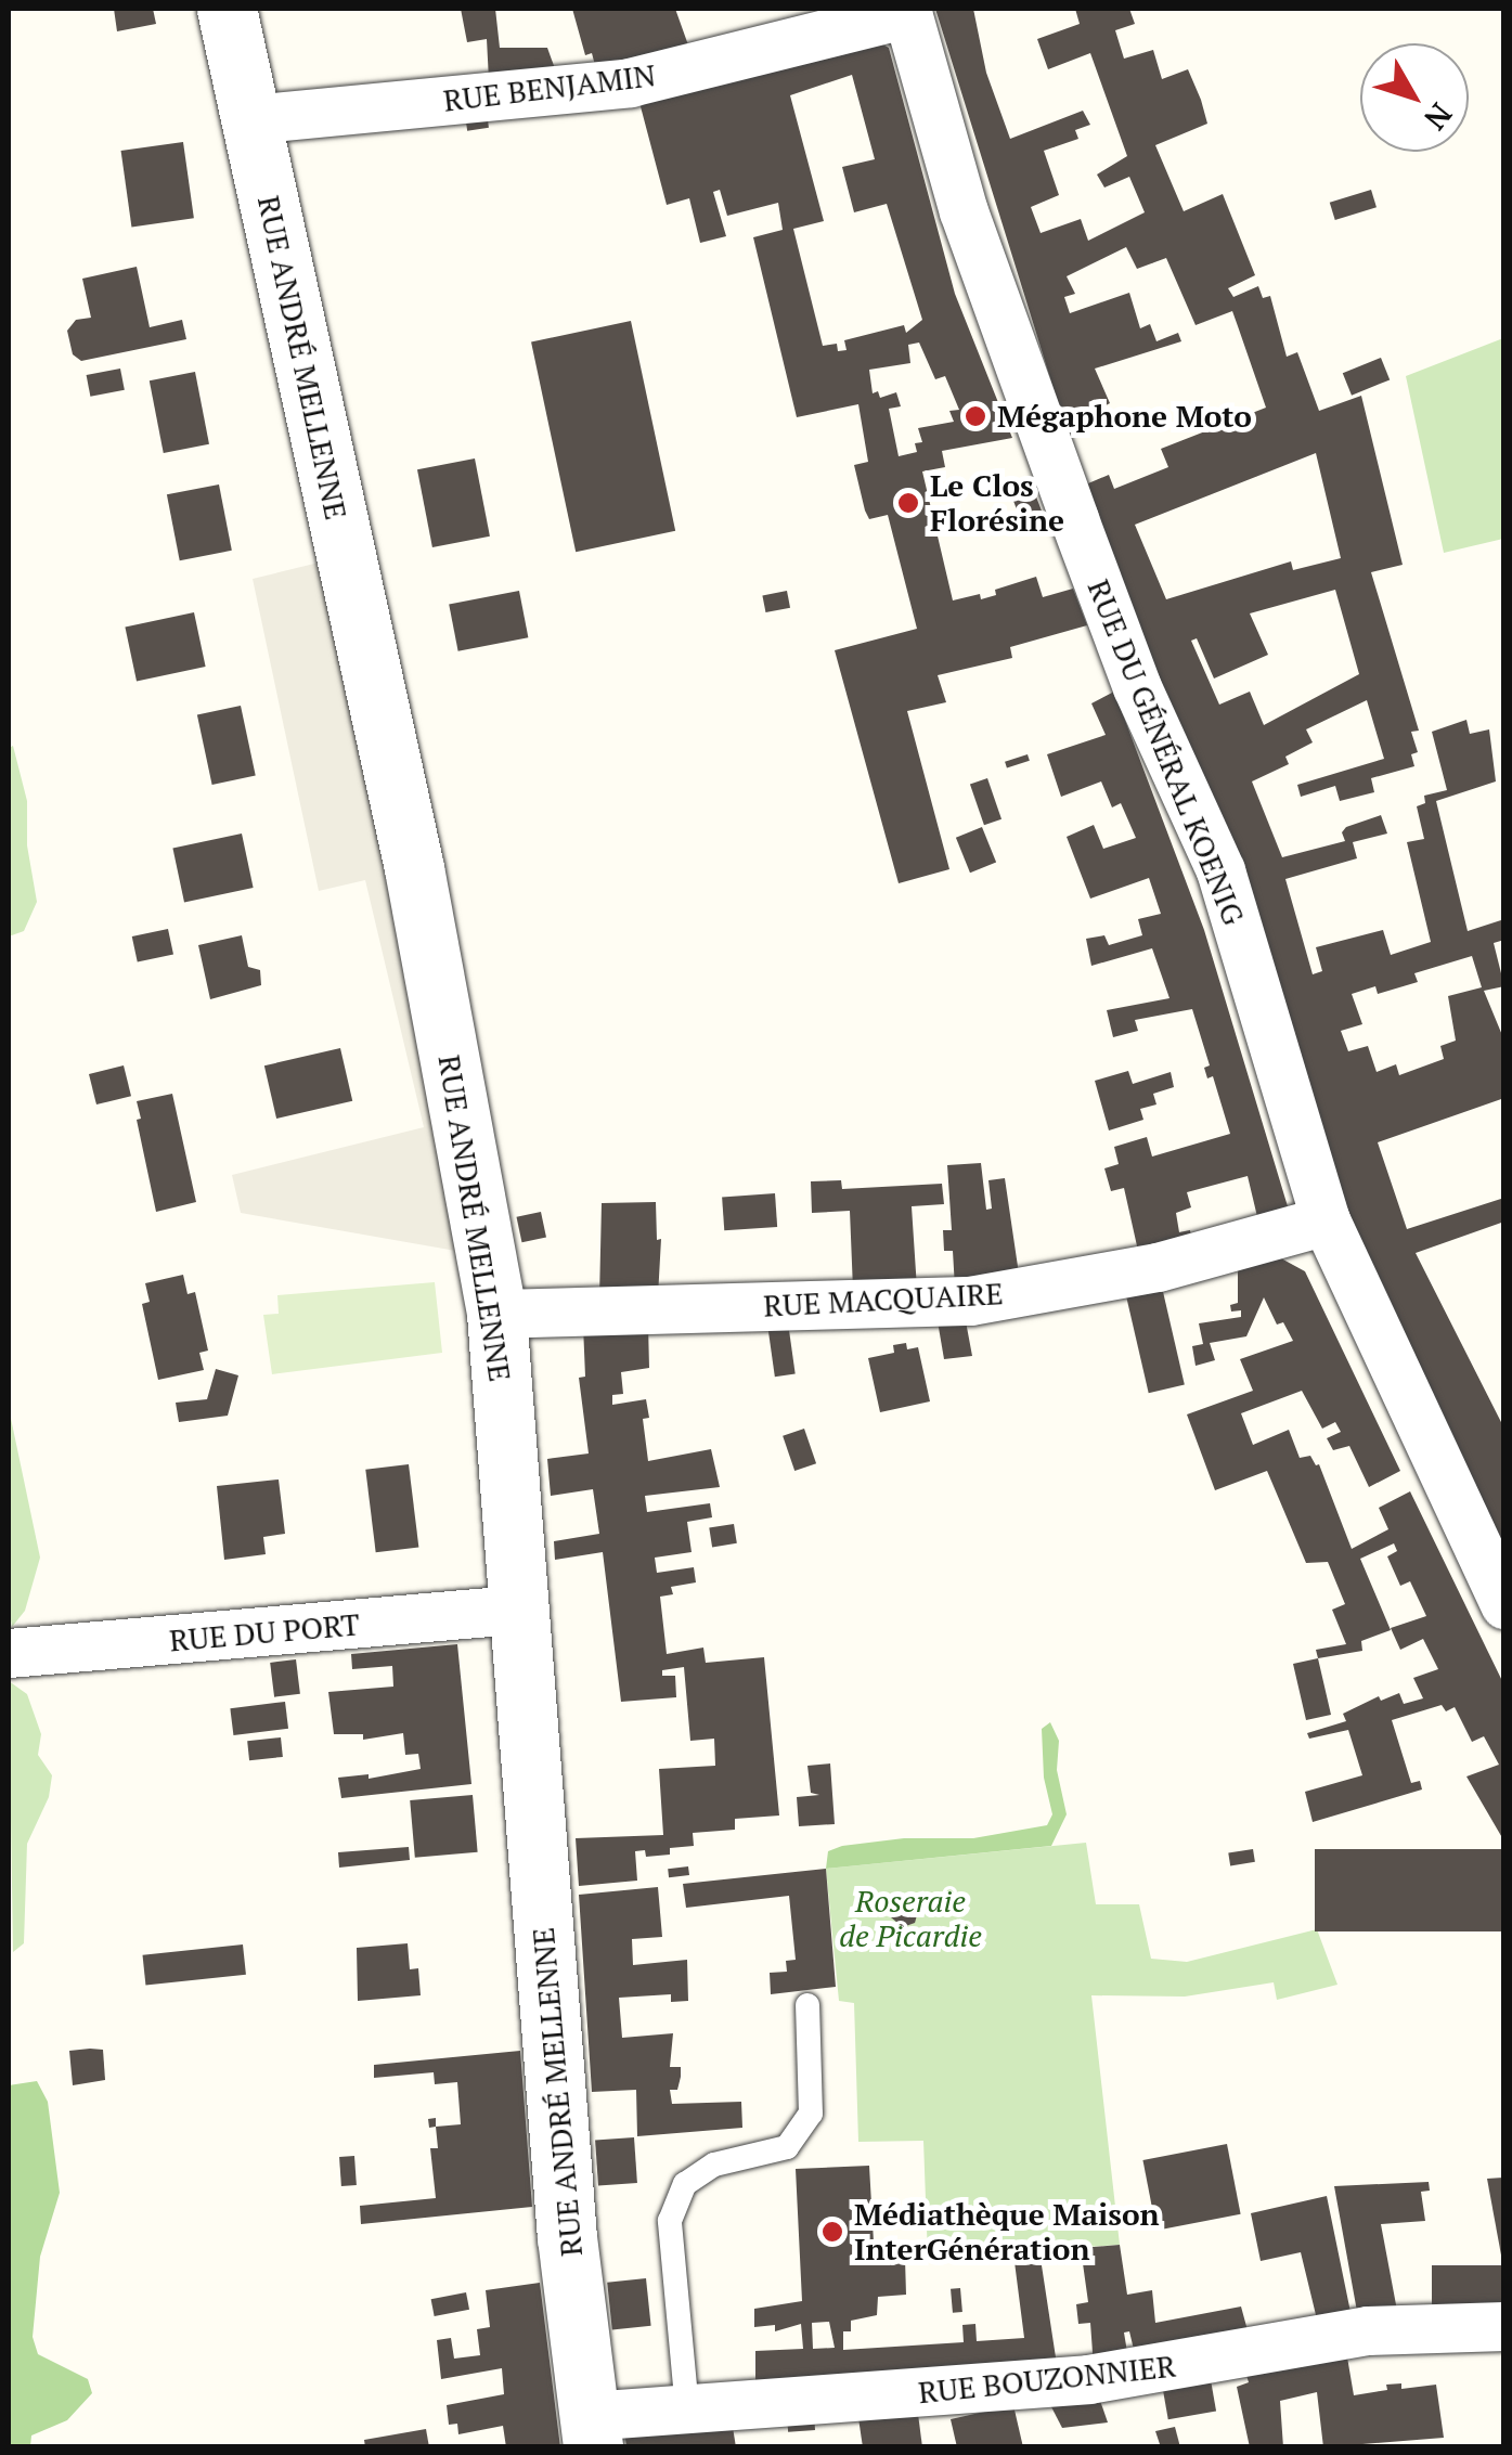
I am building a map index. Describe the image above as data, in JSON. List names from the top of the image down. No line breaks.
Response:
{"streets":{"street":["RUE BENJAMIN","RUE ANDRÉ MELLENNE","RUE DU GÉNÉRAL KOENIG","RUE MACQUAIRE","RUE DU PORT","RUE BOUZONNIER"]},"crossings":[["RUE BENJAMIN","RUE ANDRÉ MELLENNE"],["RUE BENJAMIN","RUE DU GÉNÉRAL KOENIG"],["RUE ANDRÉ MELLENNE","RUE MACQUAIRE"],["RUE ANDRÉ MELLENNE","RUE DU PORT"],["RUE ANDRÉ MELLENNE","RUE BOUZONNIER"],["RUE DU GÉNÉRAL KOENIG","RUE MACQUAIRE"]],"parks":["Roseraie de Picardie"],"places":["Mégaphone Moto","Le Clos Florésine","Médiathèque Maison InterGénération"],"north":"bottom right"}
